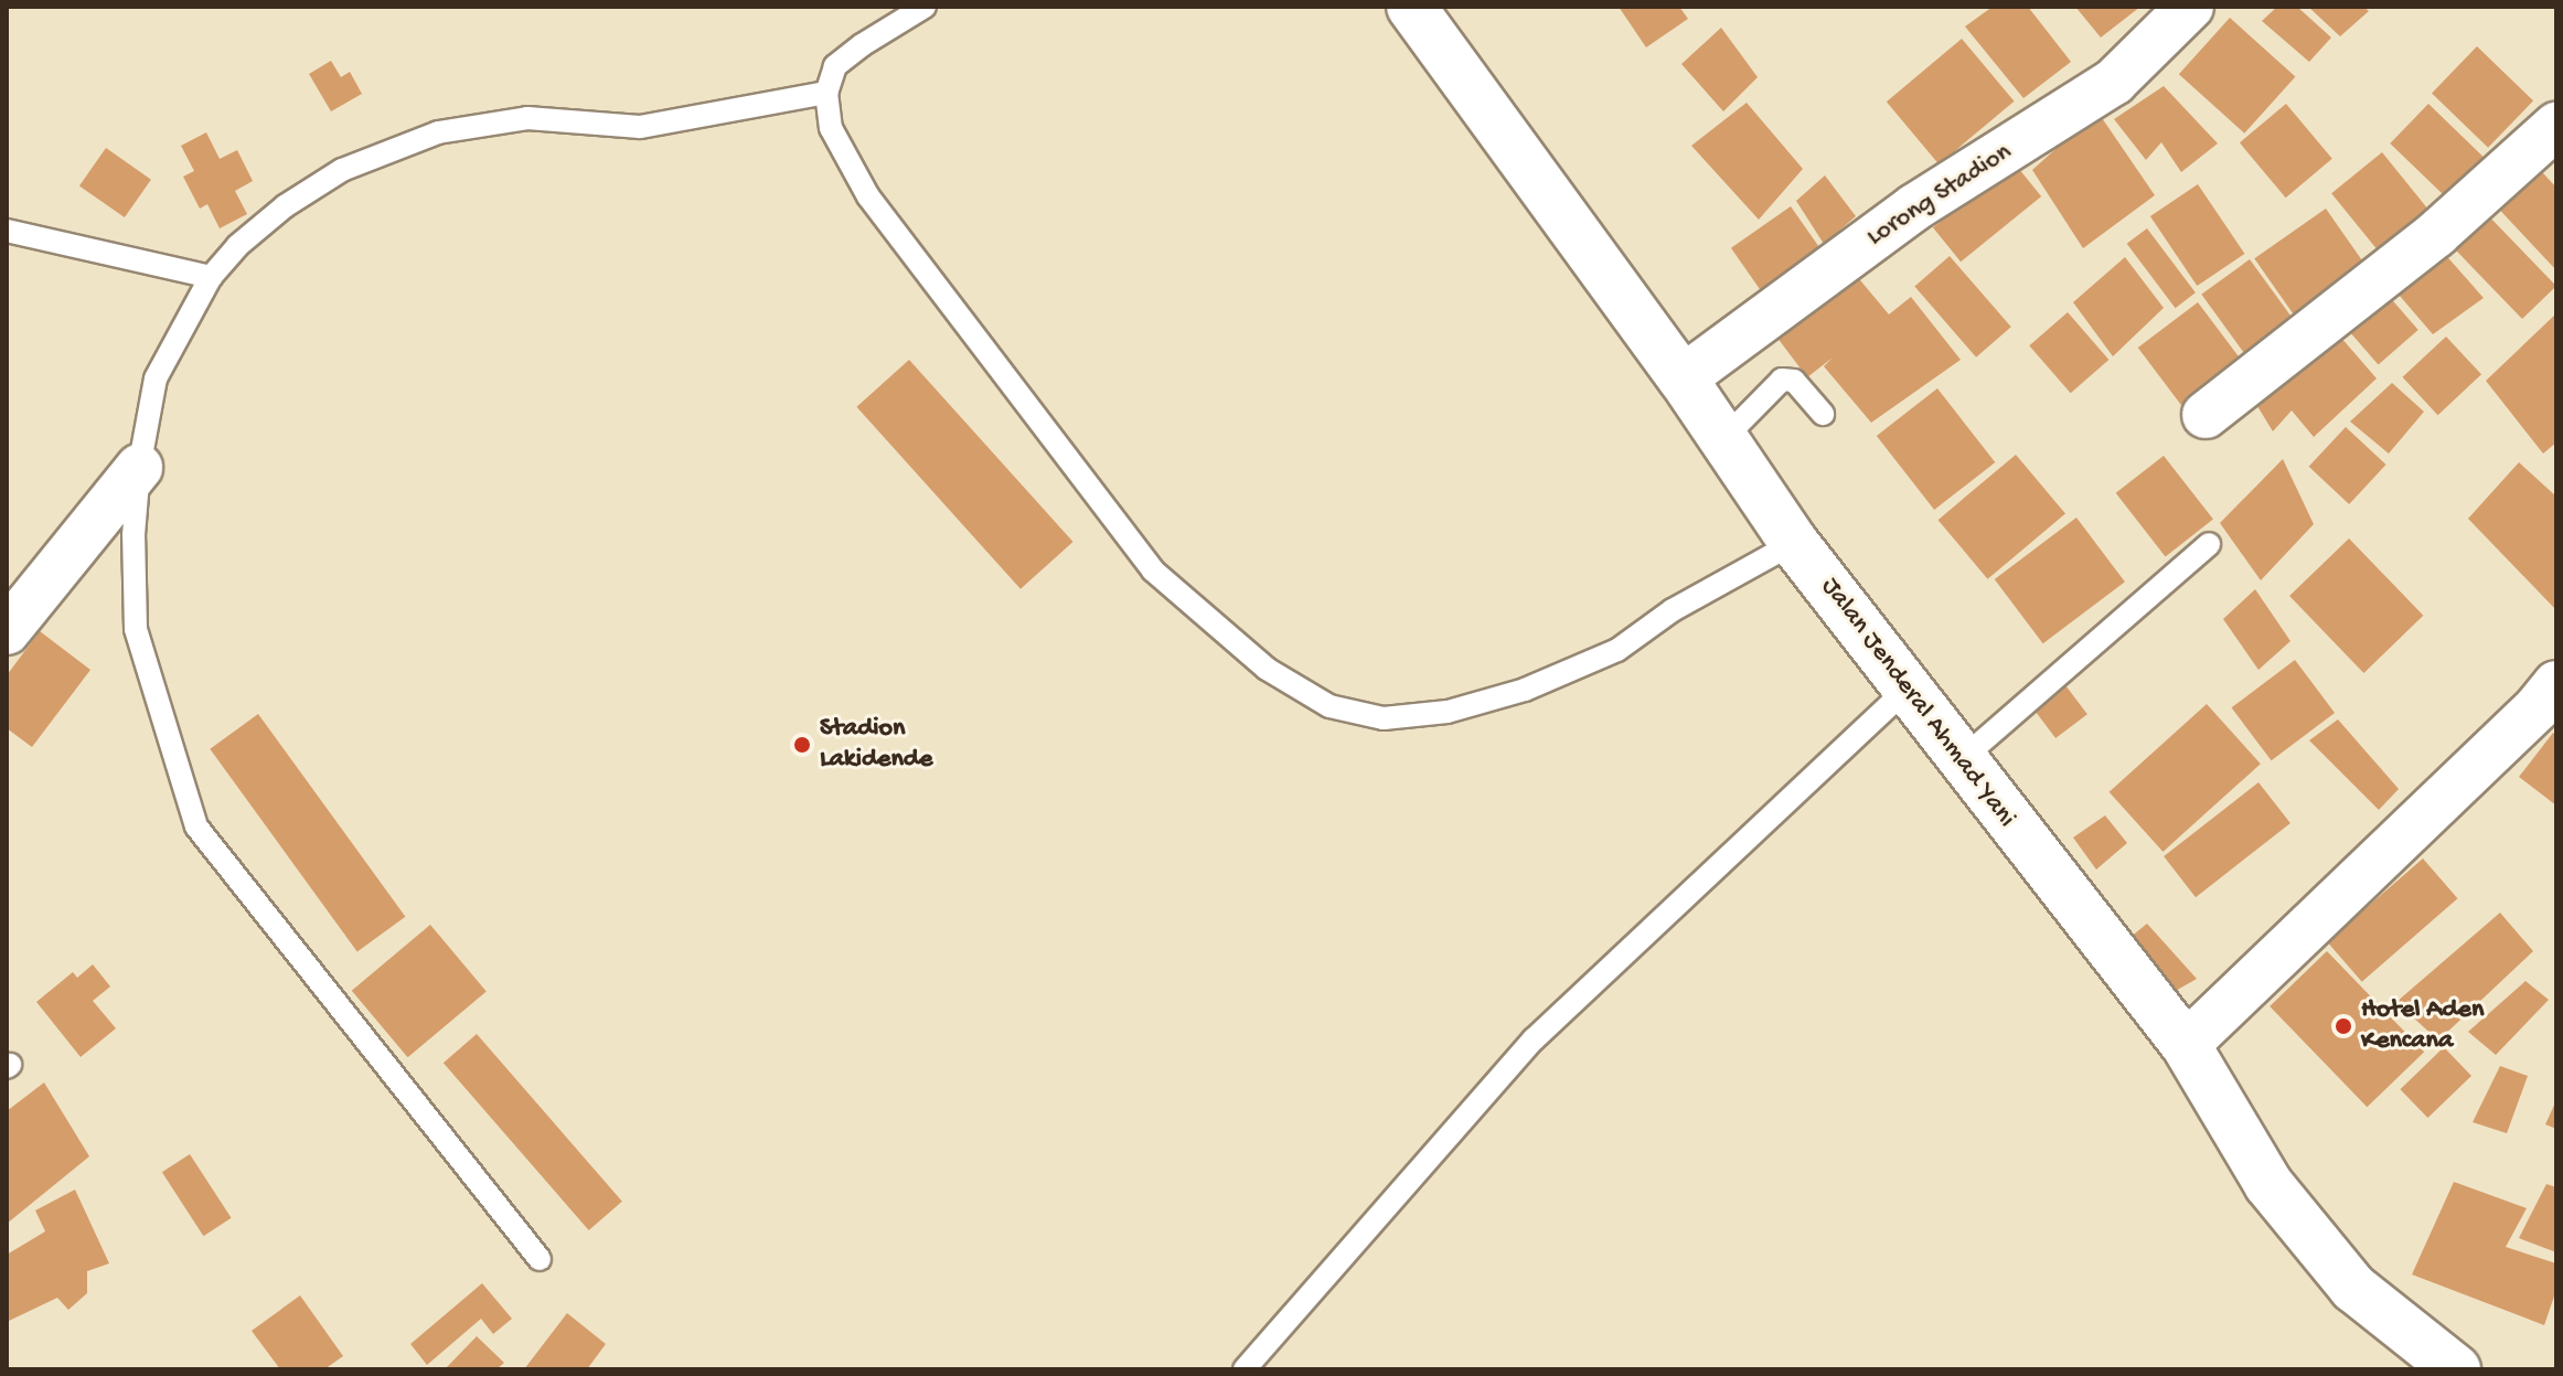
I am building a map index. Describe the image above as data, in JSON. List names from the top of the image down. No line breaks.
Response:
{"streets":{"highway":["Jalan Jenderal Ahmad Yani"],"street":["Lorong Stadion"]},"crossings":[["Lorong Stadion","Jalan Jenderal Ahmad Yani"]],"places":["Stadion Lakidende","Hotel Aden Kencana"]}
